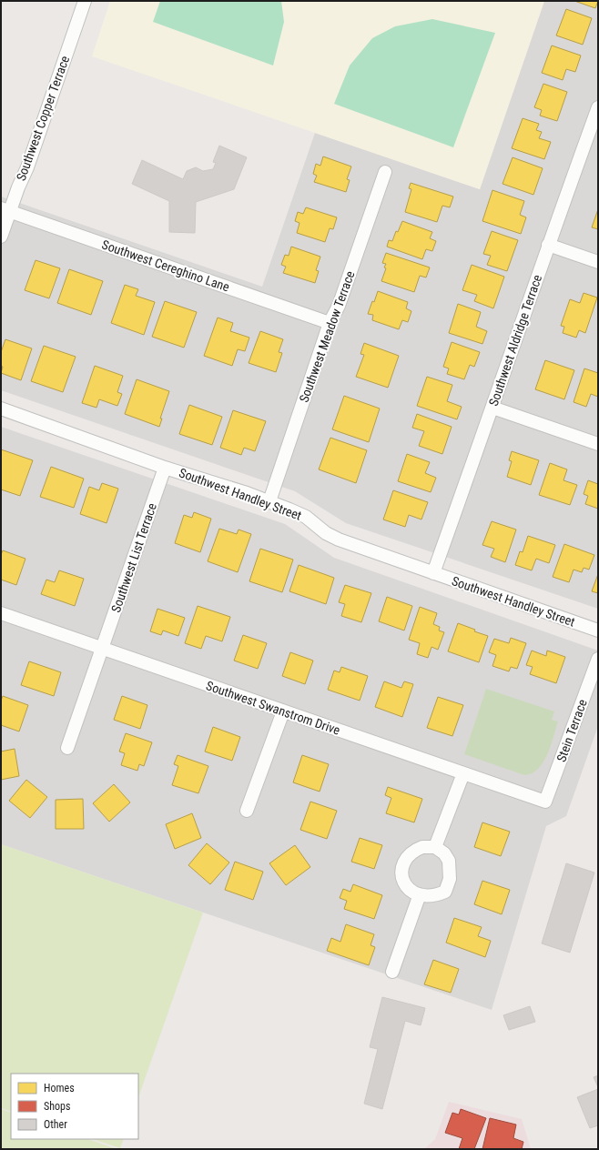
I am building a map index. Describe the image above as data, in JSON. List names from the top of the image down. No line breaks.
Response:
{"streets":{"street":["Southwest Copper Terrace","Southwest Cereghino Lane","Southwest Meadow Terrace","Southwest Aldridge Terrace","Southwest Handley Street","Southwest List Terrace","Southwest Swanstrom Drive","Stein Terrace"]},"crossings":[["Southwest Copper Terrace","Southwest Cereghino Lane"],["Southwest Cereghino Lane","Southwest Meadow Terrace"],["Southwest Meadow Terrace","Southwest Handley Street"],["Southwest Aldridge Terrace","Southwest Handley Street"],["Southwest Handley Street","Southwest List Terrace"],["Southwest List Terrace","Southwest Swanstrom Drive"],["Southwest Swanstrom Drive","Stein Terrace"]],"legend":["Homes","Shops","Other"]}
